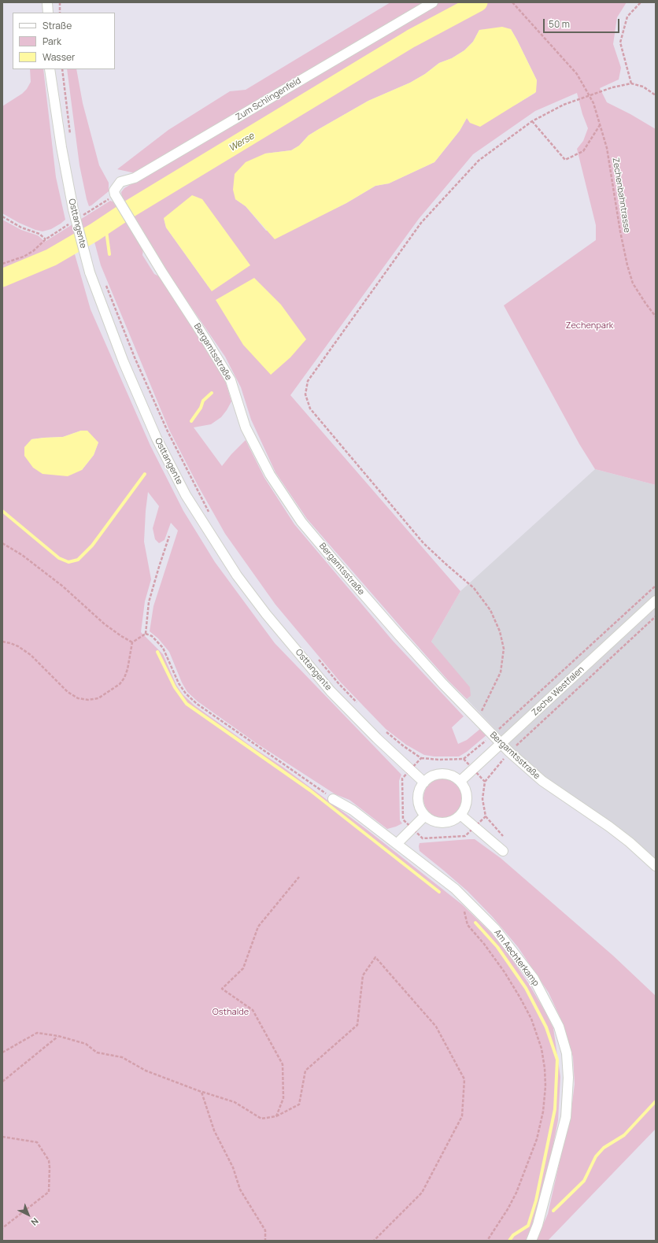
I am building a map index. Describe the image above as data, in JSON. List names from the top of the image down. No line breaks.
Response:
{"streets":{"street":["Zum Schlingenfeld","Osttangente","Bergamtsstraße","Zeche Westfalen","Am Aechterkamp"],"path":["Zechenbahntrasse"]},"crossings":[["Zum Schlingenfeld","Bergamtsstraße"],["Osttangente","Zeche Westfalen"],["Bergamtsstraße","Zeche Westfalen"]],"water":["Werse"],"parks":["Zechenpark","Osthalde"],"legend":["Straße","Park","Wasser"],"scale_bar":"50 m","north":"bottom right"}
